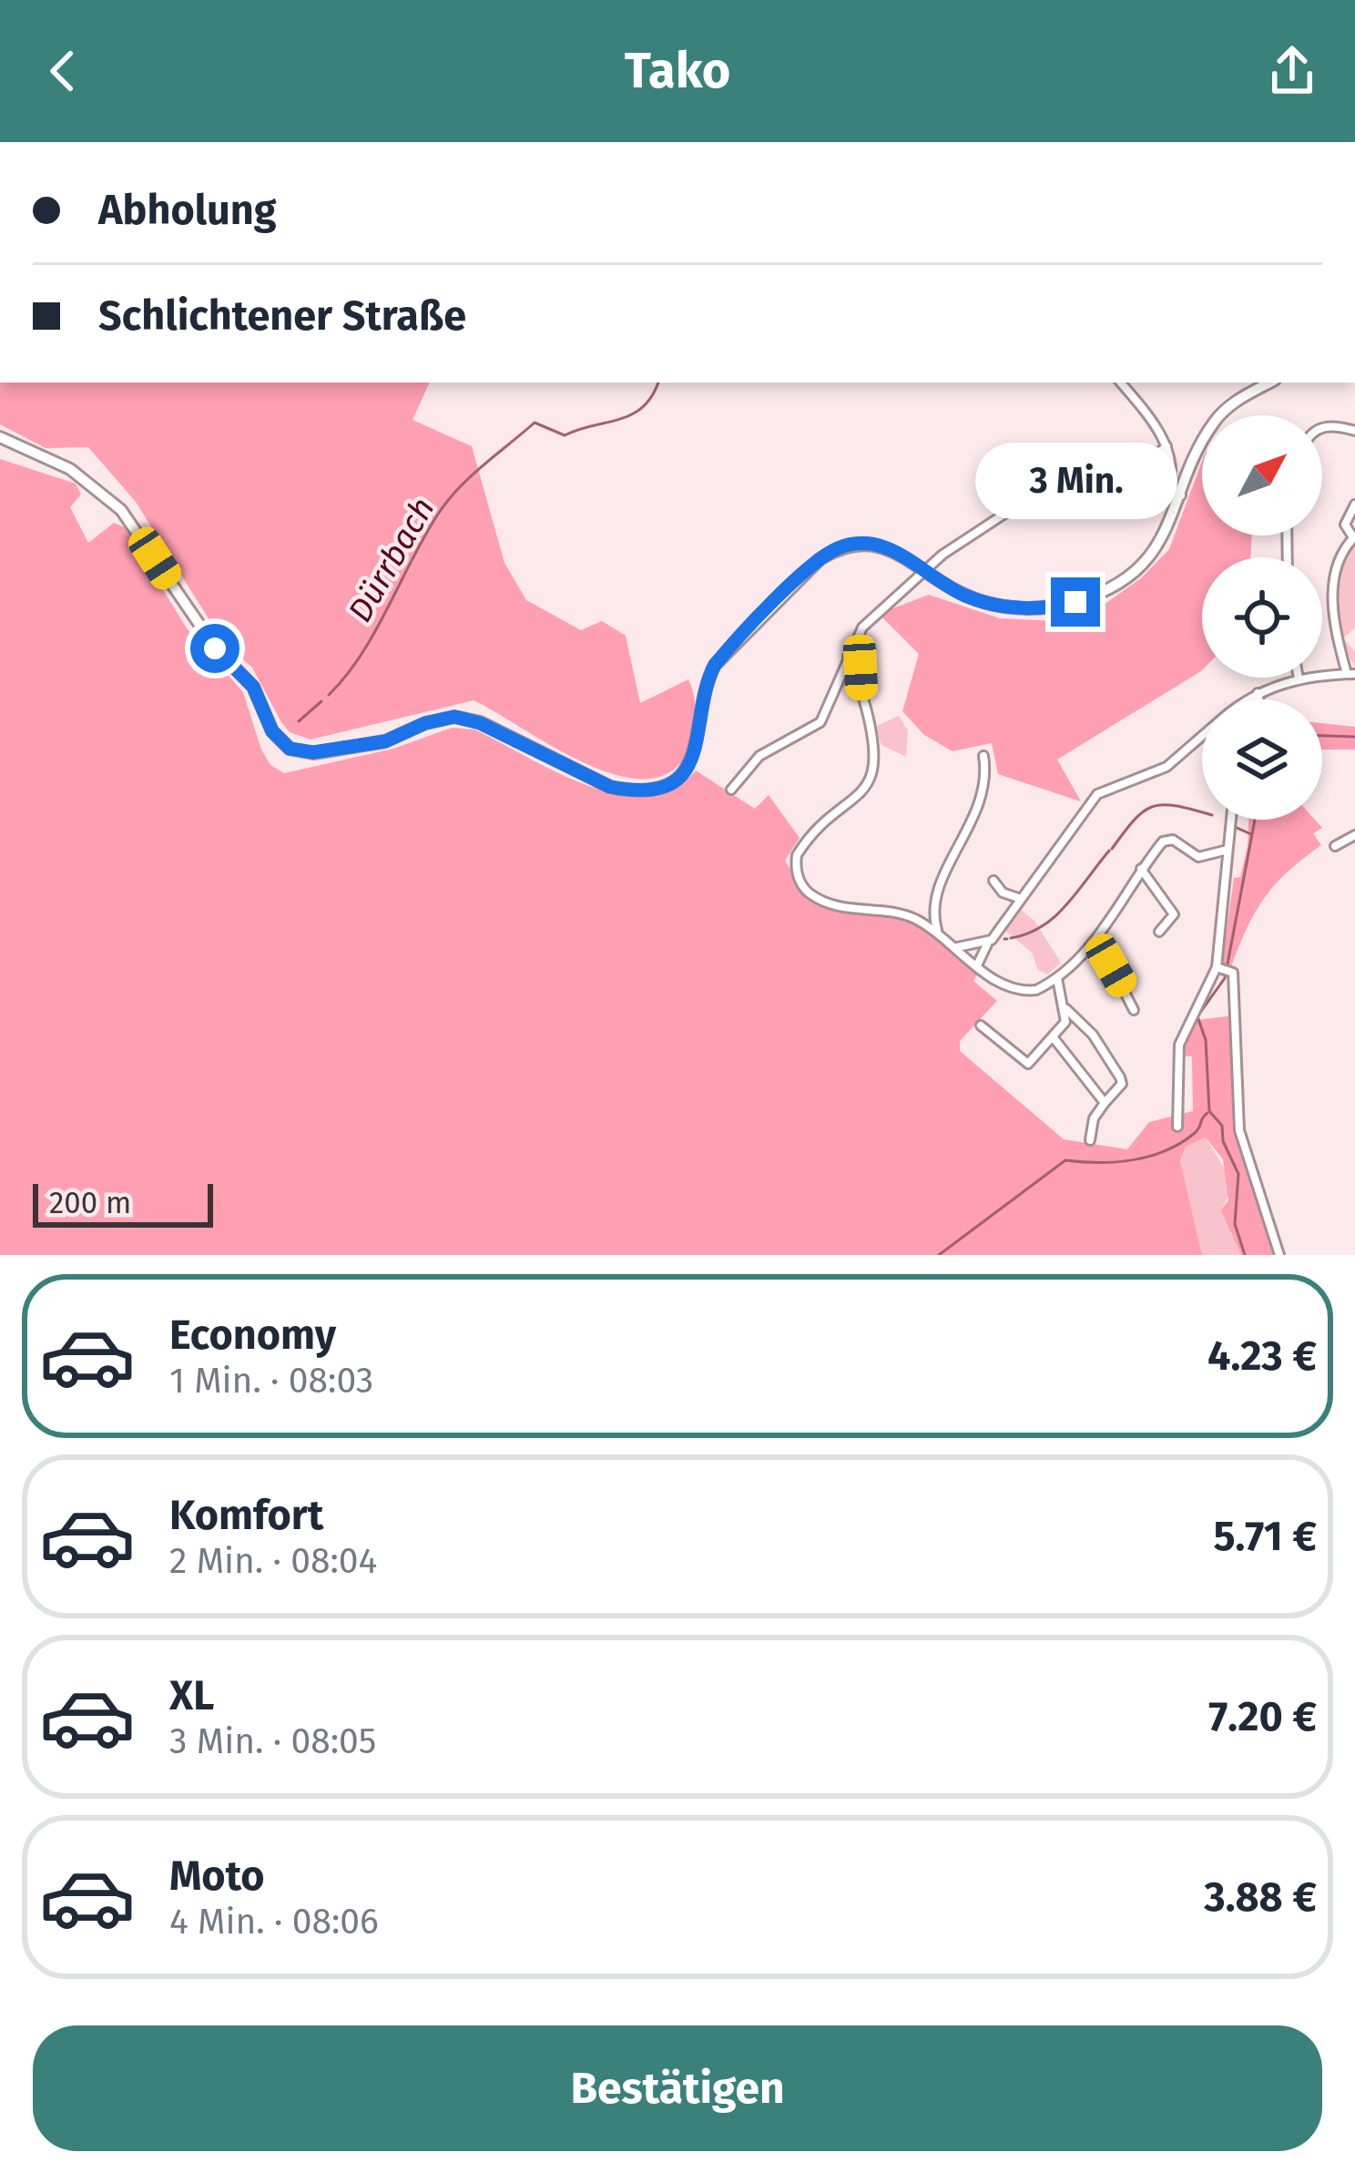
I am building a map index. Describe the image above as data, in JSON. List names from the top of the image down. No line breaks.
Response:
{"water":["Dürrbach"],"scale_bar":"200 m","north":"top right","page":{"header":"Tako","banner":["Abholung","Schlichtener Straße"],"bubble":"3 Min.","scale":"200 m","list":[{"name":"Economy","note":"1 Min. · 08:03","value":"4.23 €"},{"name":"Komfort","note":"2 Min. · 08:04","value":"5.71 €"},{"name":"XL","note":"3 Min. · 08:05","value":"7.20 €"},{"name":"Moto","note":"4 Min. · 08:06","value":"3.88 €"}],"buttons":"Bestätigen"}}
